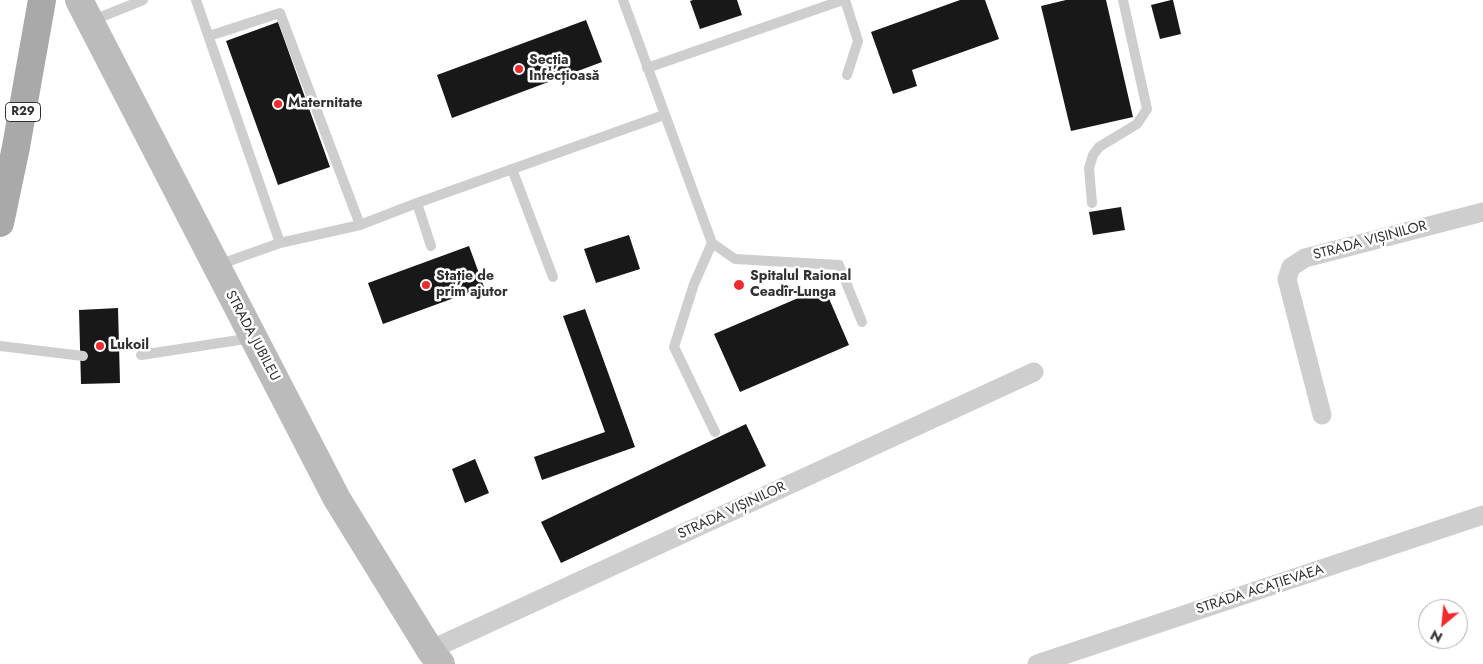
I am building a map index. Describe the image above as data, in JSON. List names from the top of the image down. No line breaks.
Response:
{"streets":{"main road":["R29","STRADA JUBILEU"],"street":["STRADA VIȘINILOR","STRADA ACAȚIEVAEA"]},"crossings":[["STRADA VIȘINILOR","STRADA JUBILEU"]],"places":["Secția Infecțioasă","Maternitate","Stație de prim ajutor","Spitalul Raional Ceadîr-Lunga","Lukoil"],"north":"bottom left"}
